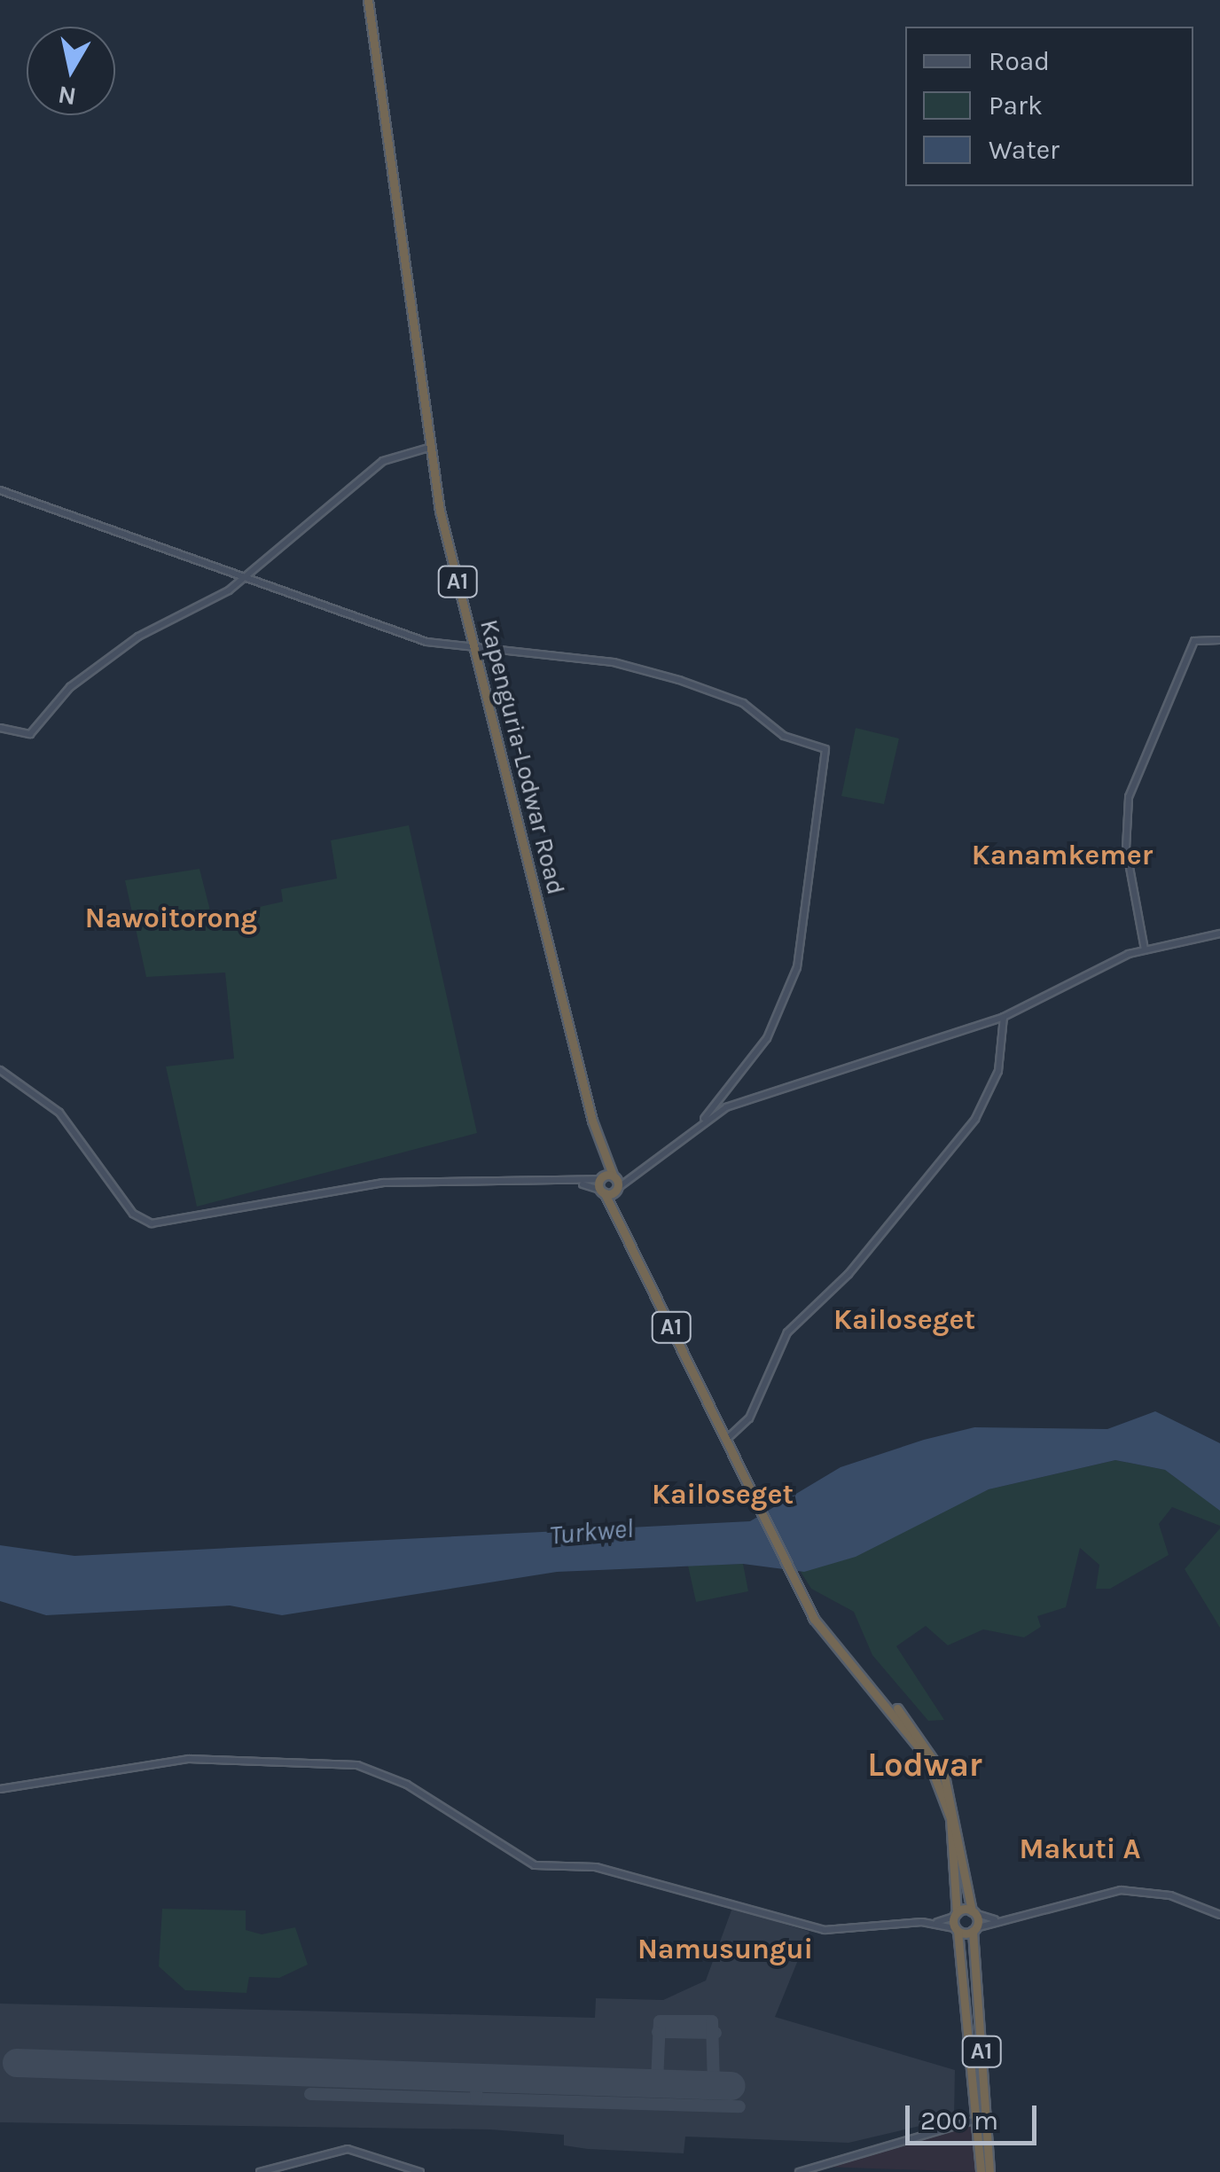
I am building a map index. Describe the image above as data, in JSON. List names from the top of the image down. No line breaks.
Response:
{"streets":{"highway":["A1","Kapenguria-Lodwar Road"]},"crossings":[["A1","Kapenguria-Lodwar Road"]],"districts":["Kanamkemer","Nawoitorong","Kailoseget","Kailoseget","Lodwar","Makuti A","Namusungui"],"water":["Turkwel"],"legend":["Road","Park","Water"],"scale_bar":"200 m","north":"bottom"}
